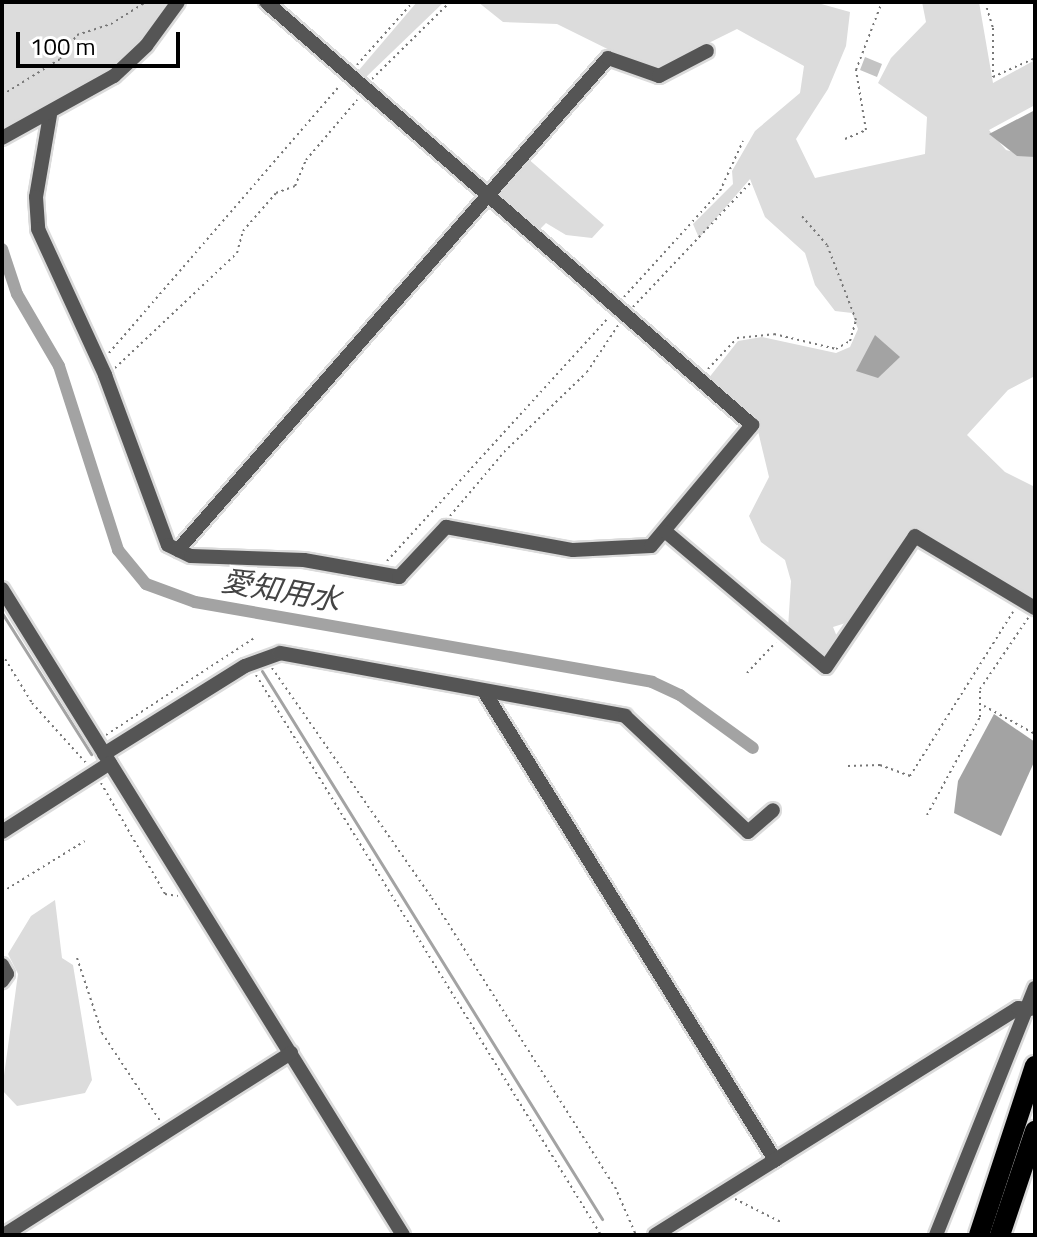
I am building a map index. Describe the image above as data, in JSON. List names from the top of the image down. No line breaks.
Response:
{"water":["愛知用水"],"scale_bar":"100 m"}
